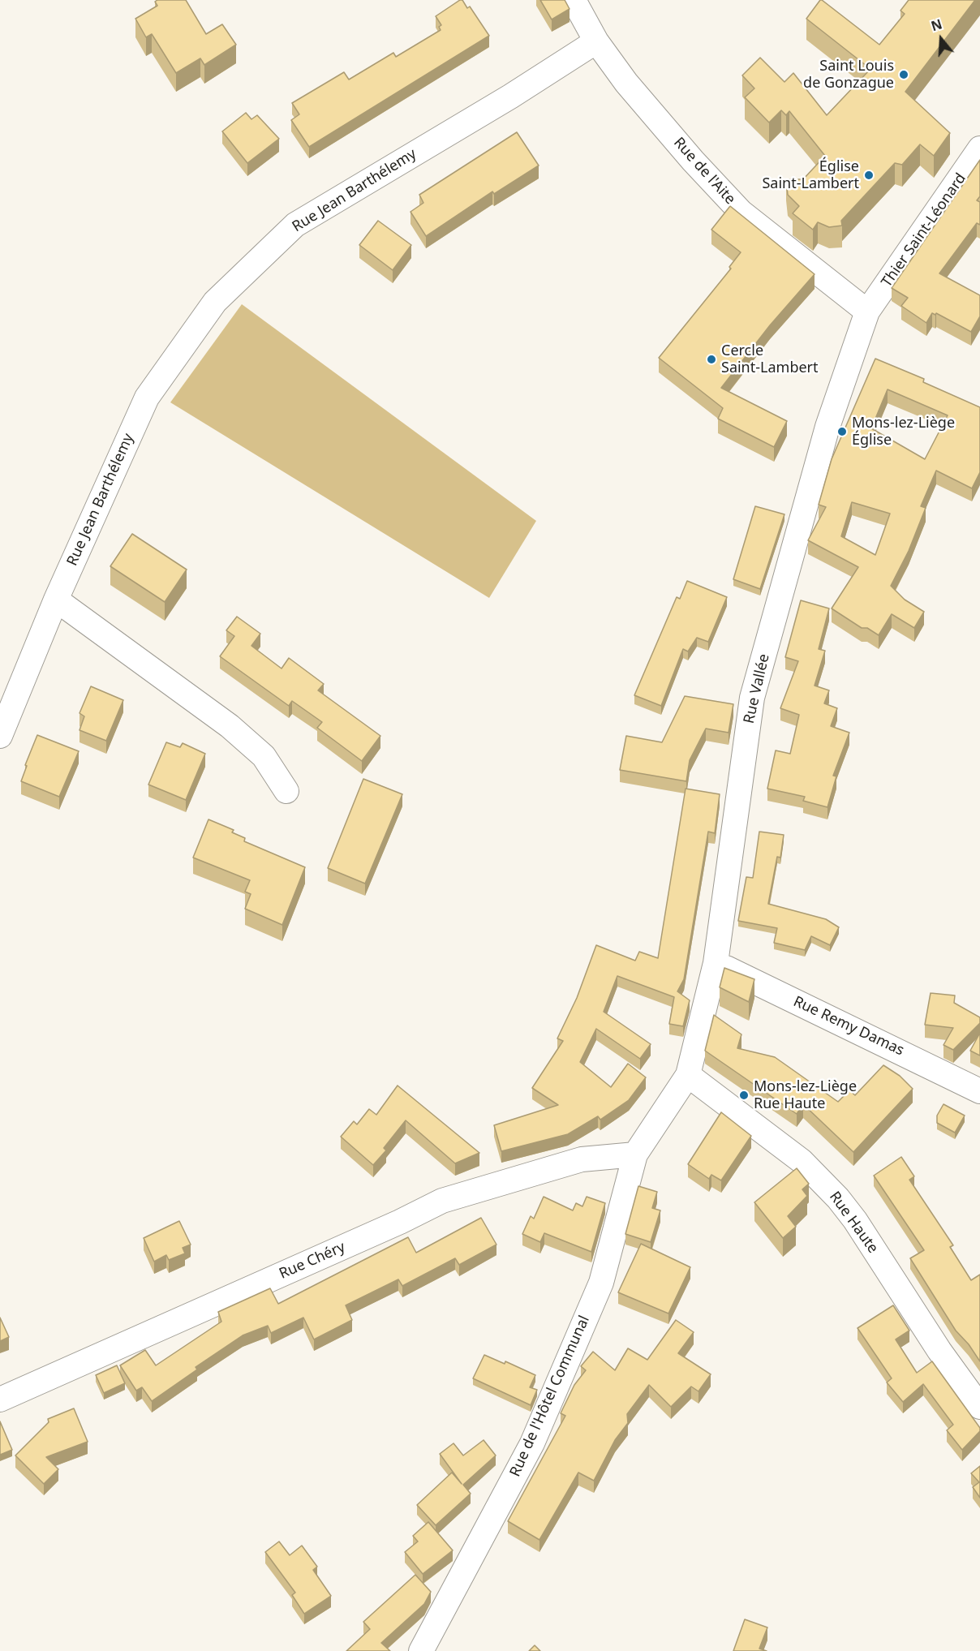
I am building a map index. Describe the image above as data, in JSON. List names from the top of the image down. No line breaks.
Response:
{"streets":{"street":["Rue de l'Aite","Rue Jean Barthélemy","Thier Saint-Léonard","Rue Vallée","Rue Remy Damas","Rue Haute","Rue Chéry","Rue de l'Hôtel Communal"]},"crossings":[["Rue de l'Aite","Rue Jean Barthélemy"],["Rue de l'Aite","Thier Saint-Léonard"],["Rue de l'Aite","Rue Vallée"],["Thier Saint-Léonard","Rue Vallée"],["Rue Vallée","Rue Remy Damas"],["Rue Vallée","Rue Haute"],["Rue Vallée","Rue de l'Hôtel Communal"],["Rue Haute","Rue de l'Hôtel Communal"],["Rue Chéry","Rue de l'Hôtel Communal"]],"places":["Saint Louis de Gonzague","Église Saint-Lambert","Cercle Saint-Lambert","Mons-lez-Liège Église","Mons-lez-Liège Rue Haute"],"north":"top"}
